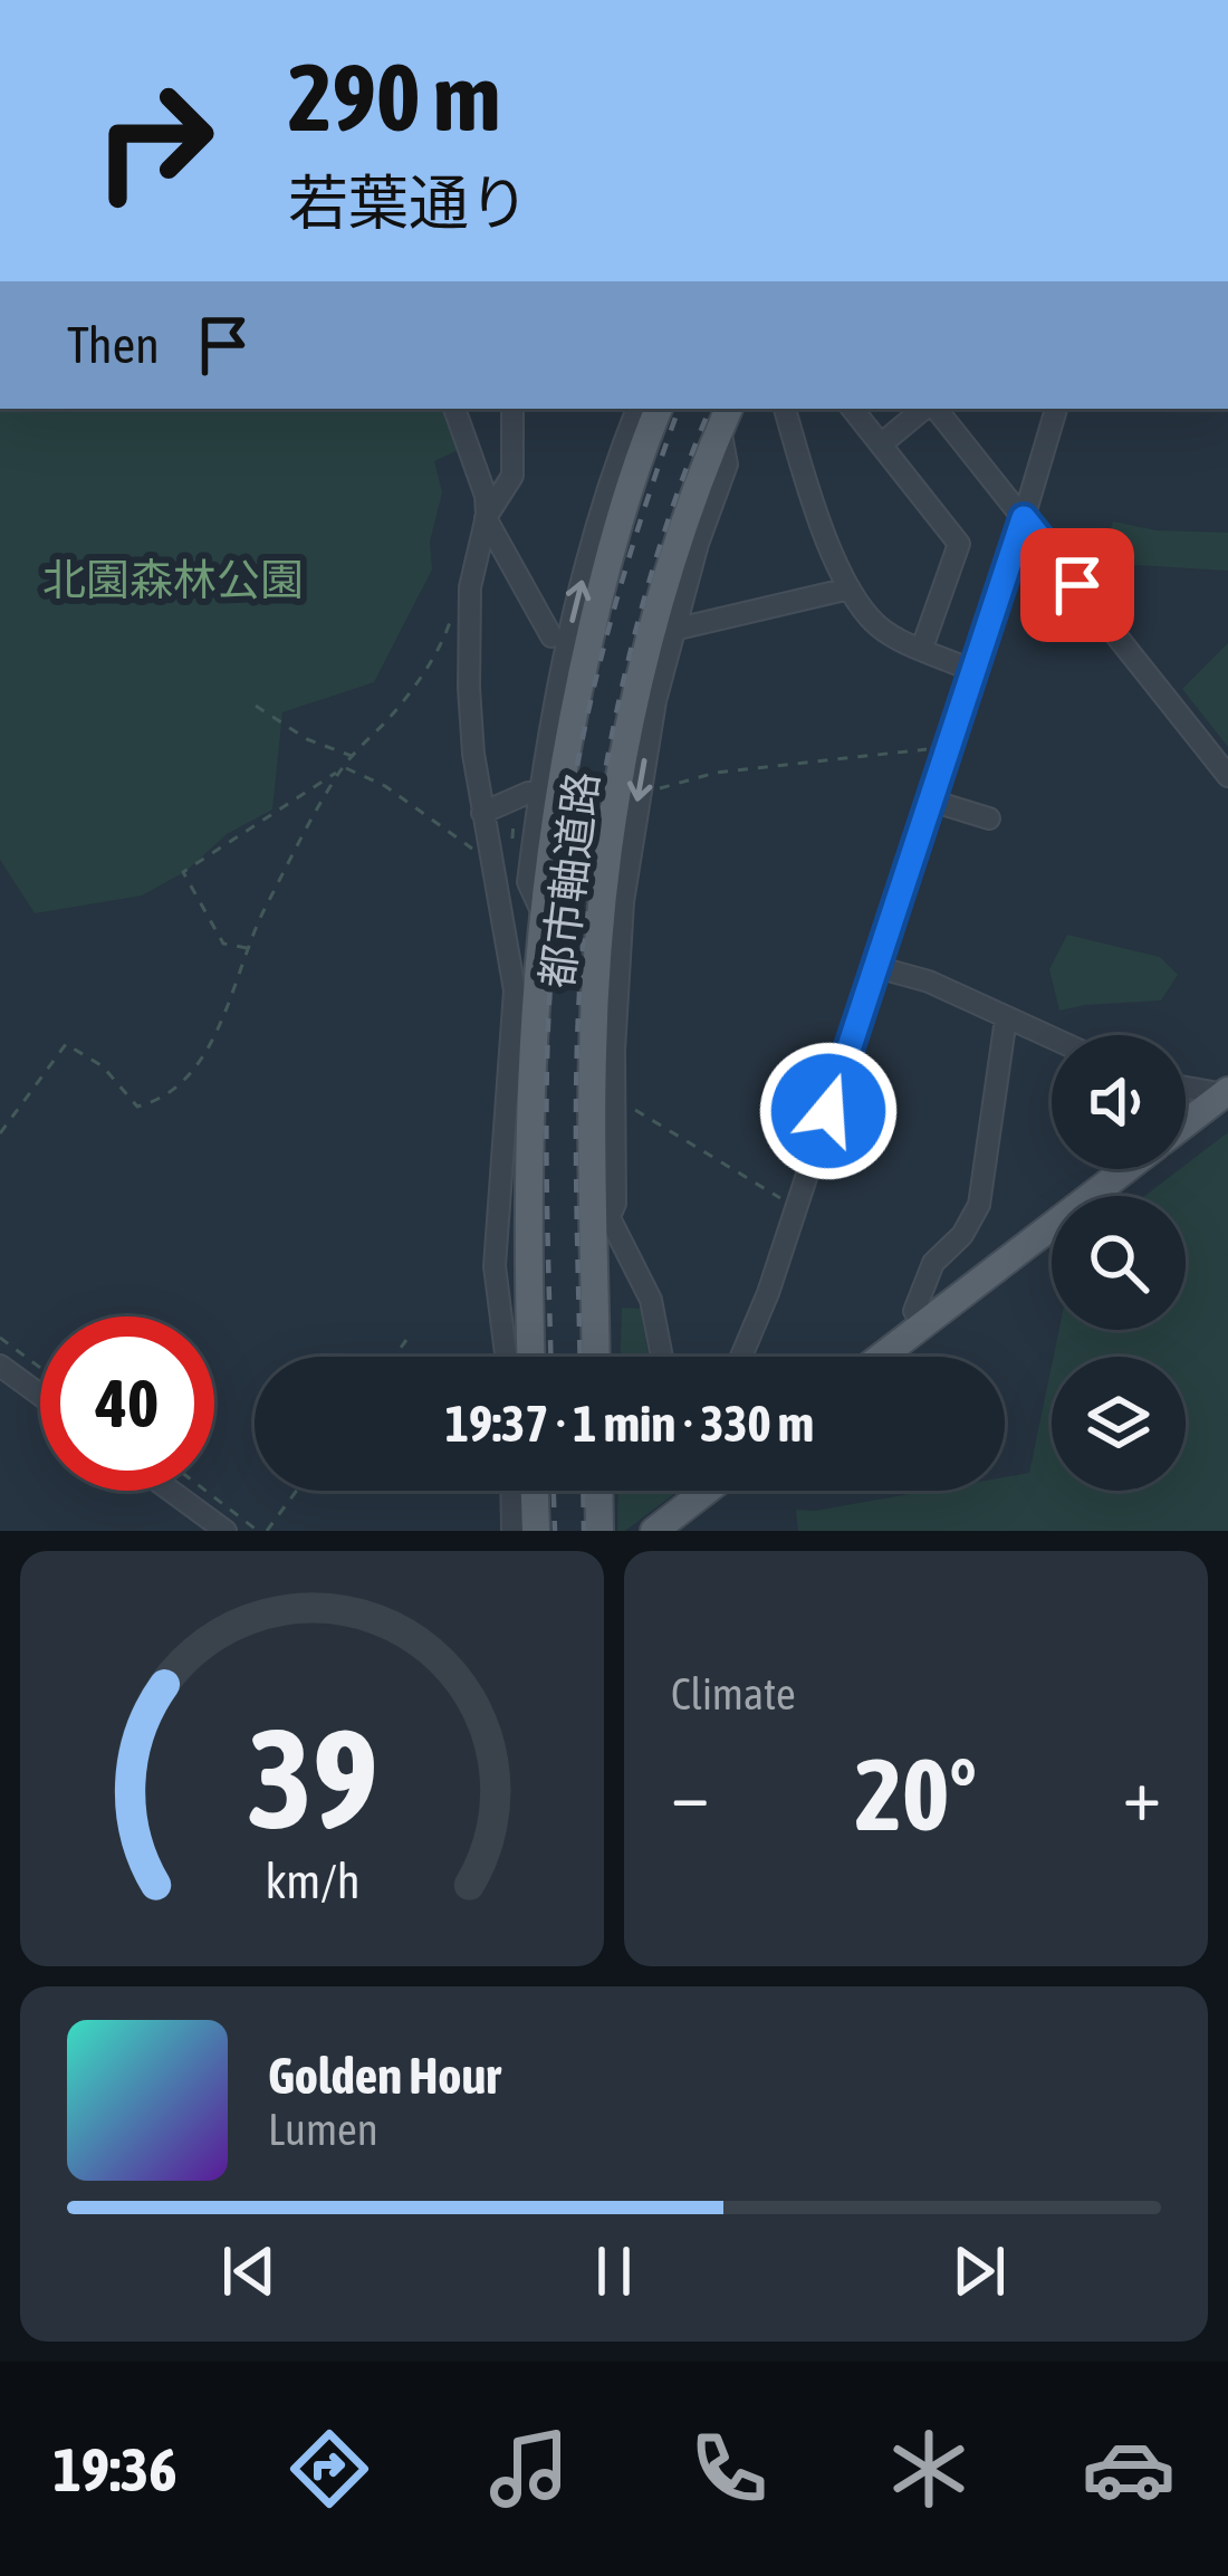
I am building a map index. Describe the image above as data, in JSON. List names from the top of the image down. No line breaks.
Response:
{"streets":{"main road":["都市軸道路"]},"parks":["北園森林公園"],"page":{"turn":["290 m","若葉通り"],"then":"Then","limit":"40","trip":"19:37 · 1 min · 330 m","tile":"Climate","heat":["−","20°","+"],"song":["Golden Hour","Lumen"],"tabs":"19:36","gauge":["39","km/h"]}}
